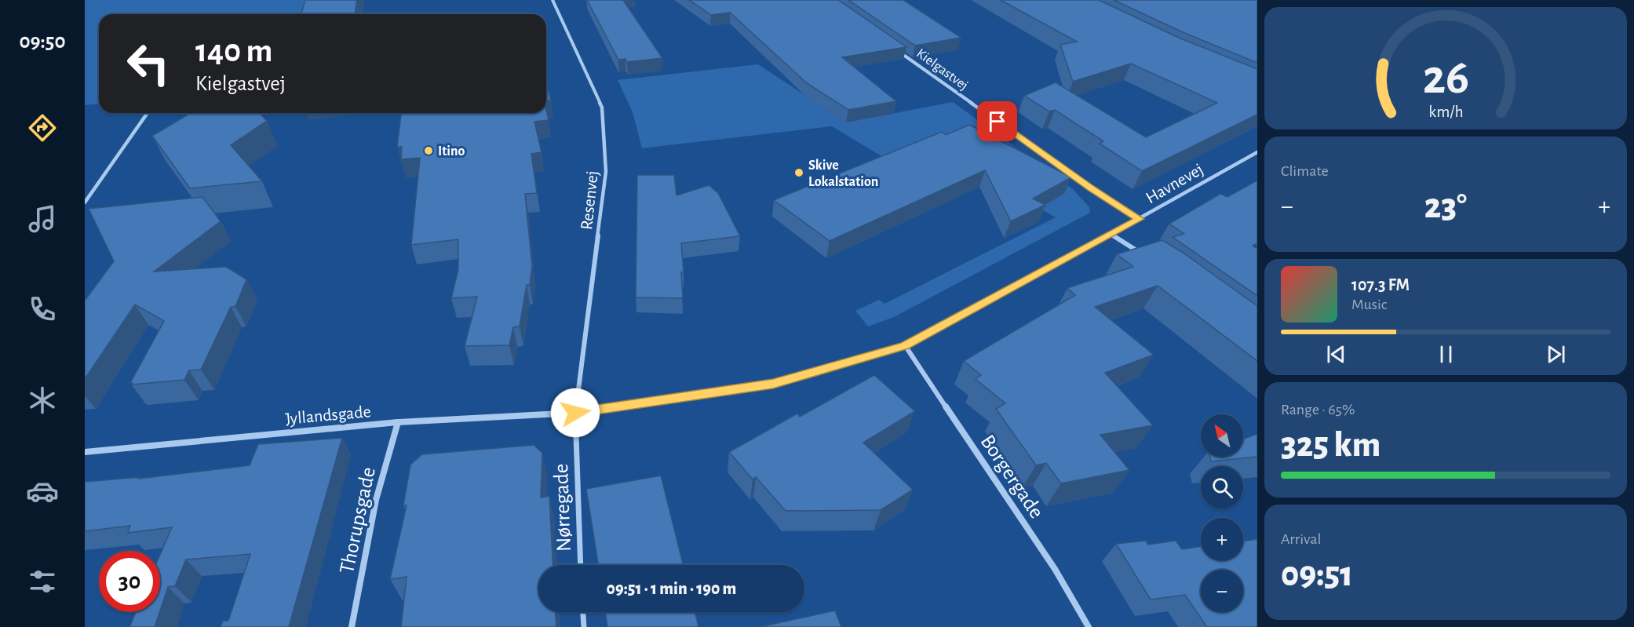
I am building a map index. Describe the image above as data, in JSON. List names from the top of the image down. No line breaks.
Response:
{"streets":{"street":["Kielgastvej","Havnevej","Resenvej","Jyllandsgade","Borgergade","Nørregade","Thorupsgade"]},"crossings":[["Kielgastvej","Havnevej"],["Havnevej","Resenvej"],["Havnevej","Jyllandsgade"],["Havnevej","Borgergade"],["Havnevej","Nørregade"],["Resenvej","Jyllandsgade"],["Resenvej","Nørregade"],["Jyllandsgade","Nørregade"],["Jyllandsgade","Thorupsgade"]],"places":["Itino","Skive Lokalstation"],"north":"top left","page":{"tabs":"09:50","turn":["140 m","Kielgastvej"],"tile":["Climate",["Range · 65%","325 km"],["Arrival","09:51"]],"heat":["−","23°","+"],"song":["107.3 FM","Music"],"map_buttons":["+","−"],"limit":"30","trip":"09:51 · 1 min · 190 m","gauge":["26","km/h"]}}
